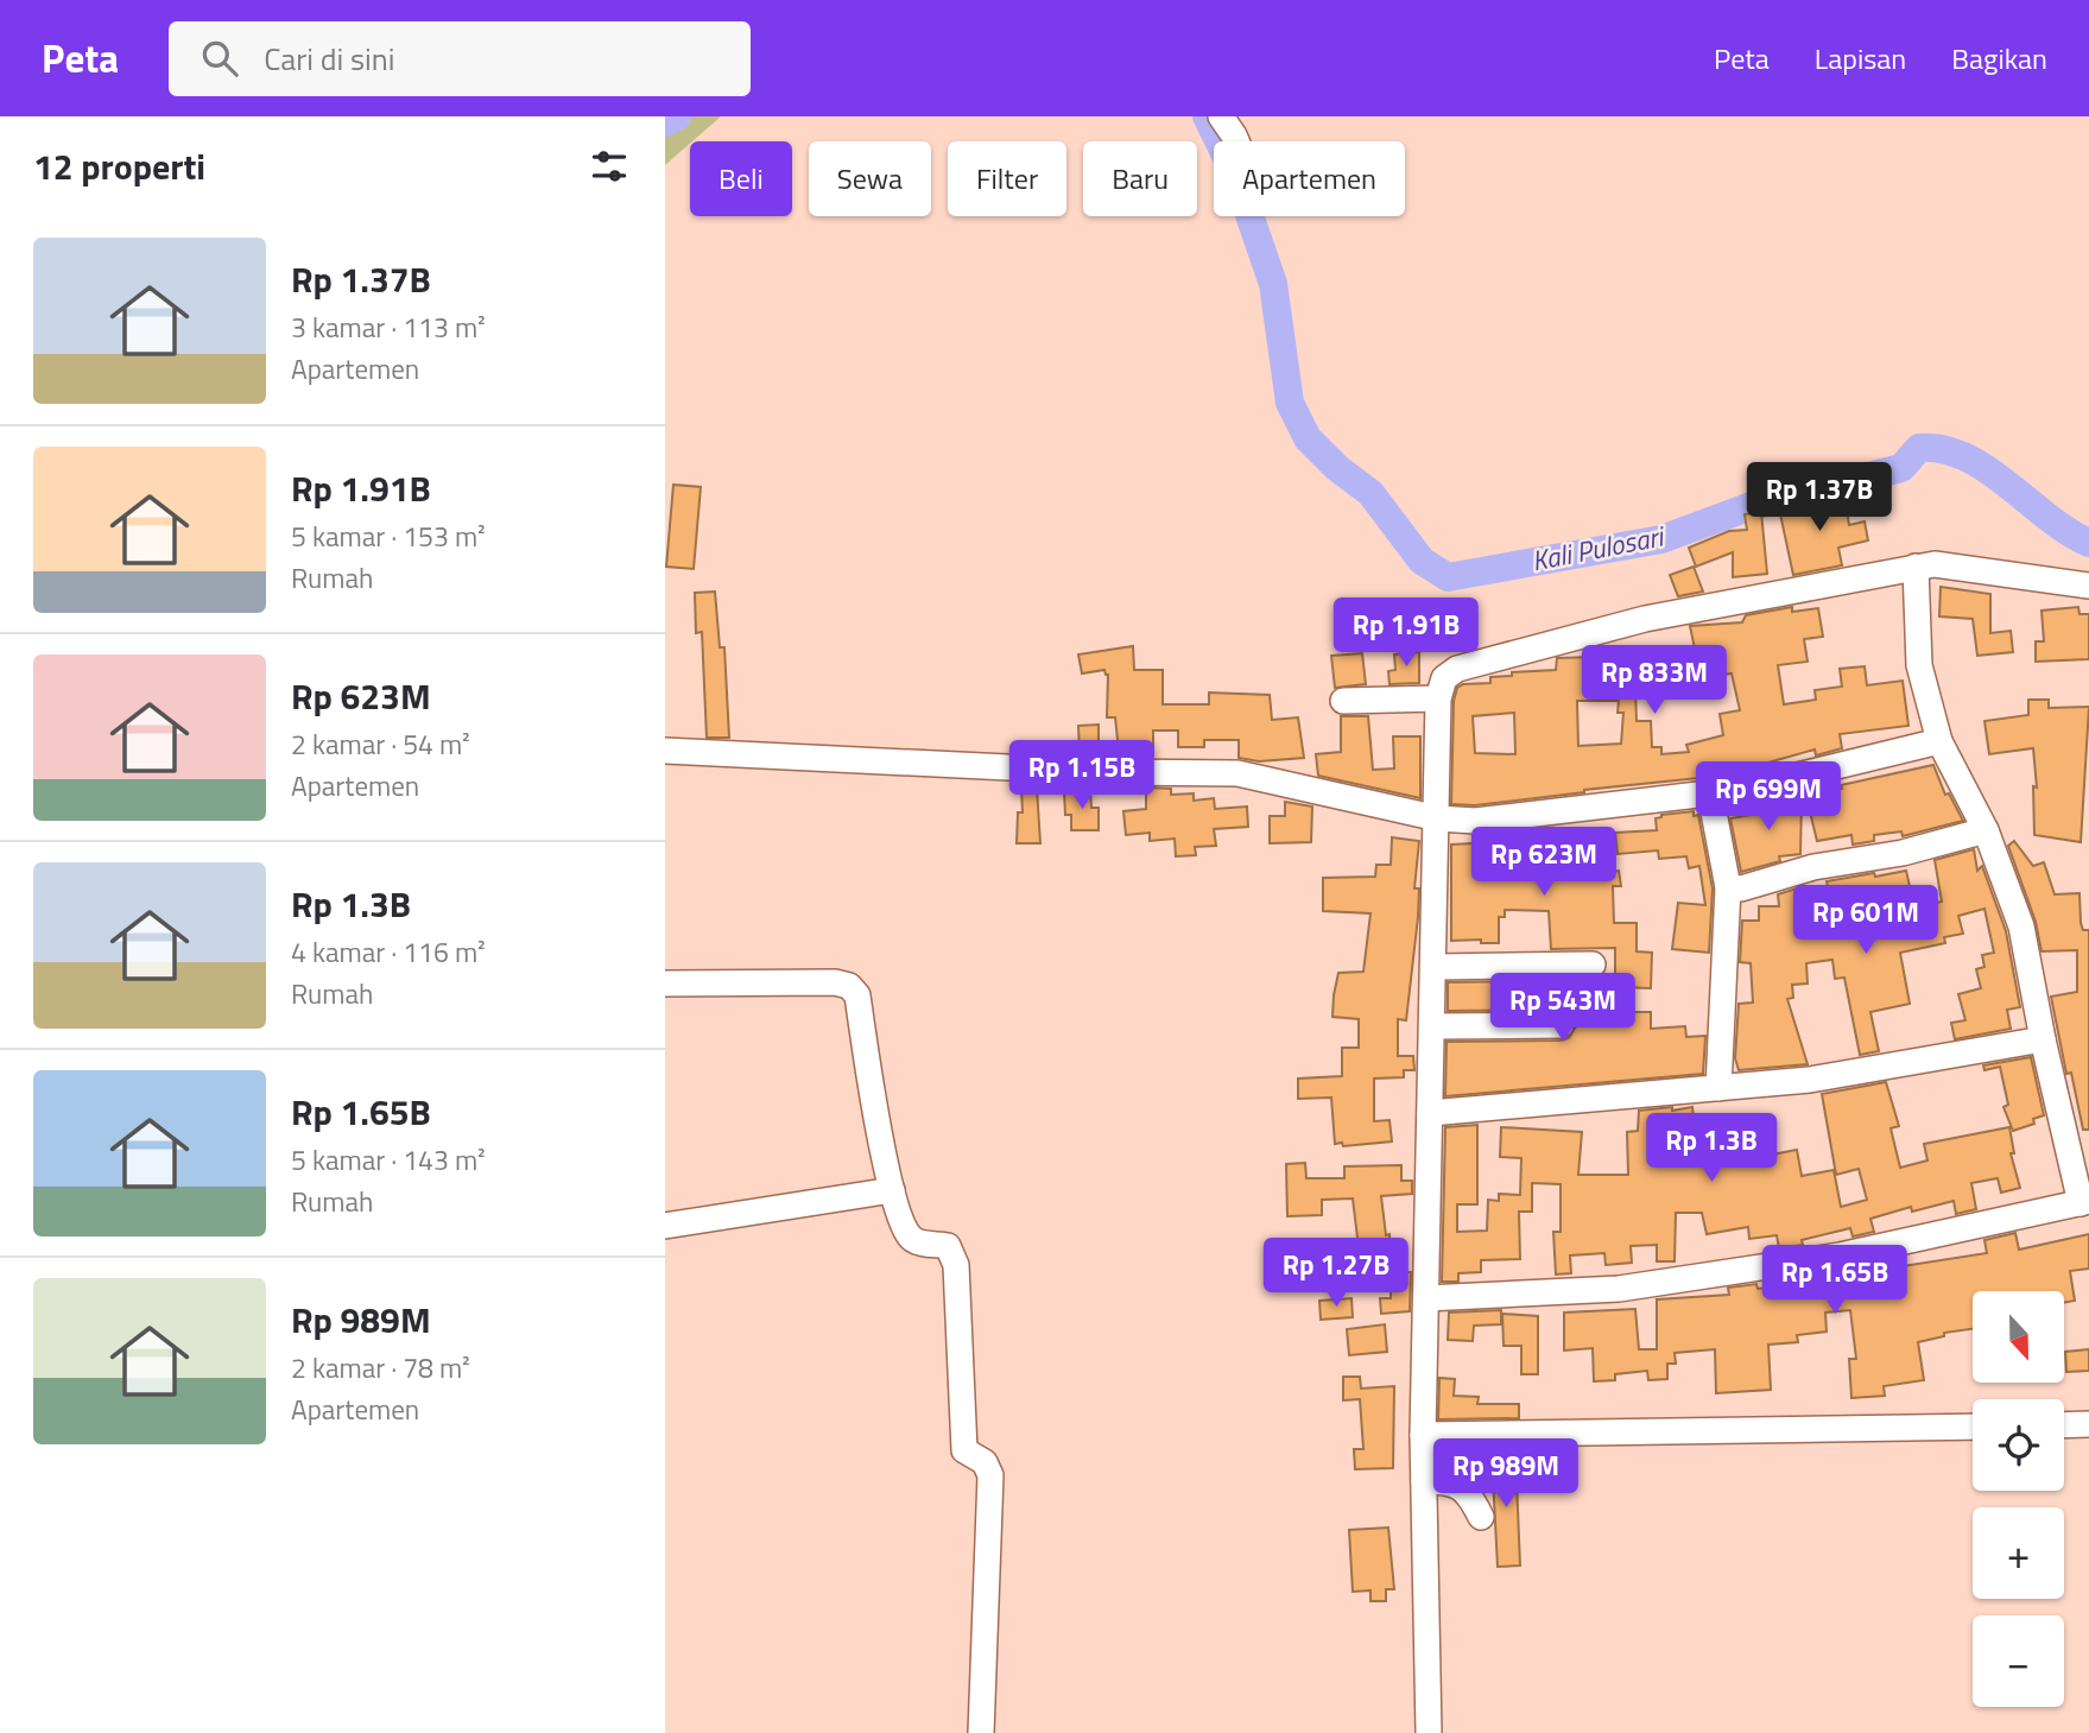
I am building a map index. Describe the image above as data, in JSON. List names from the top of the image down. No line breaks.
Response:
{"water":["Kali Pulosari"],"north":"bottom","page":{"header":"Peta","search":"Cari di sini","nav":["Peta","Lapisan","Bagikan"],"heading":"12 properti","chip":["Beli","Sewa","Filter","Baru","Apartemen"],"list":[{"name":"Rp 1.37B","note":"3 kamar · 113 m² · Apartemen"},{"name":"Rp 1.91B","note":"5 kamar · 153 m² · Rumah"},{"name":"Rp 623M","note":"2 kamar · 54 m² · Apartemen"},{"name":"Rp 1.3B","note":"4 kamar · 116 m² · Rumah"},{"name":"Rp 1.65B","note":"5 kamar · 143 m² · Rumah"},{"name":"Rp 989M","note":"2 kamar · 78 m² · Apartemen"}],"price":["Rp 1.37B","Rp 1.91B","Rp 833M","Rp 1.15B","Rp 699M","Rp 623M","Rp 601M","Rp 543M","Rp 1.3B","Rp 1.27B","Rp 1.65B","Rp 989M"],"map_buttons":["+","−"]}}
